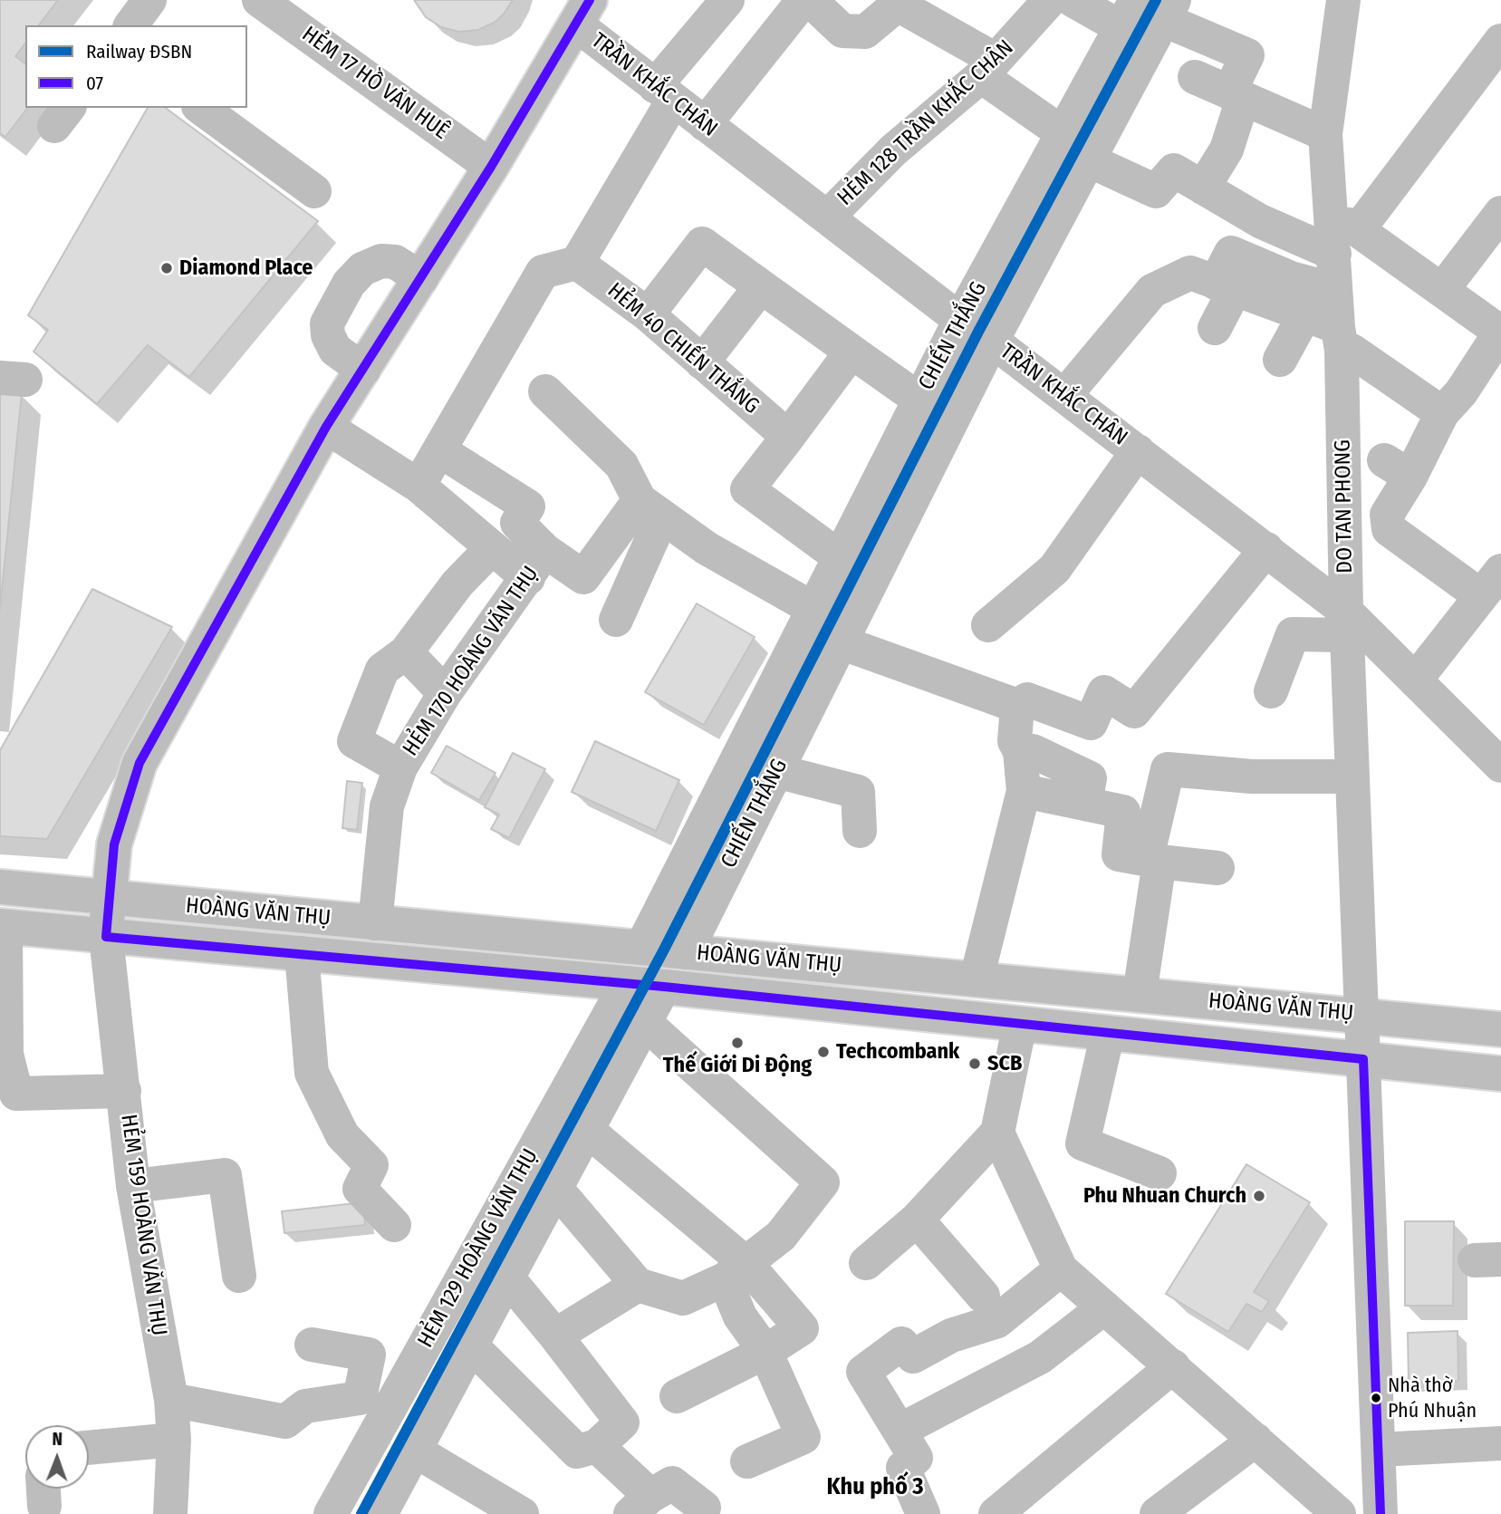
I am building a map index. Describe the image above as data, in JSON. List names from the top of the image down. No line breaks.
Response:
{"streets":{"street":["HẺM 17 HỒ VĂN HUÊ","TRẦN KHẮC CHÂN","HẺM 128 TRẦN KHẮC CHÂN","CHIẾN THẮNG","HẺM 40 CHIẾN THẮNG","DO TAN PHONG","HẺM 170 HOÀNG VĂN THỤ","HOÀNG VĂN THỤ","HẺM 159 HOÀNG VĂN THỤ","HẺM 129 HOÀNG VĂN THỤ"]},"crossings":[["HẺM 17 HỒ VĂN HUÊ","HẺM 159 HOÀNG VĂN THỤ"],["TRẦN KHẮC CHÂN","HẺM 128 TRẦN KHẮC CHÂN"],["TRẦN KHẮC CHÂN","CHIẾN THẮNG"],["TRẦN KHẮC CHÂN","DO TAN PHONG"],["TRẦN KHẮC CHÂN","HẺM 159 HOÀNG VĂN THỤ"],["CHIẾN THẮNG","HOÀNG VĂN THỤ"],["CHIẾN THẮNG","HẺM 129 HOÀNG VĂN THỤ"],["DO TAN PHONG","HOÀNG VĂN THỤ"],["HẺM 170 HOÀNG VĂN THỤ","HOÀNG VĂN THỤ"],["HOÀNG VĂN THỤ","HẺM 159 HOÀNG VĂN THỤ"]],"districts":["Khu phố 3"],"places":["Diamond Place","Thế Giới Di Động","Techcombank","SCB","Phu Nhuan Church","Nhà thờ Phú Nhuận"],"lines":["rail line ĐSBN","transit line 07"],"legend":["Railway ĐSBN","07"],"north":"top"}
